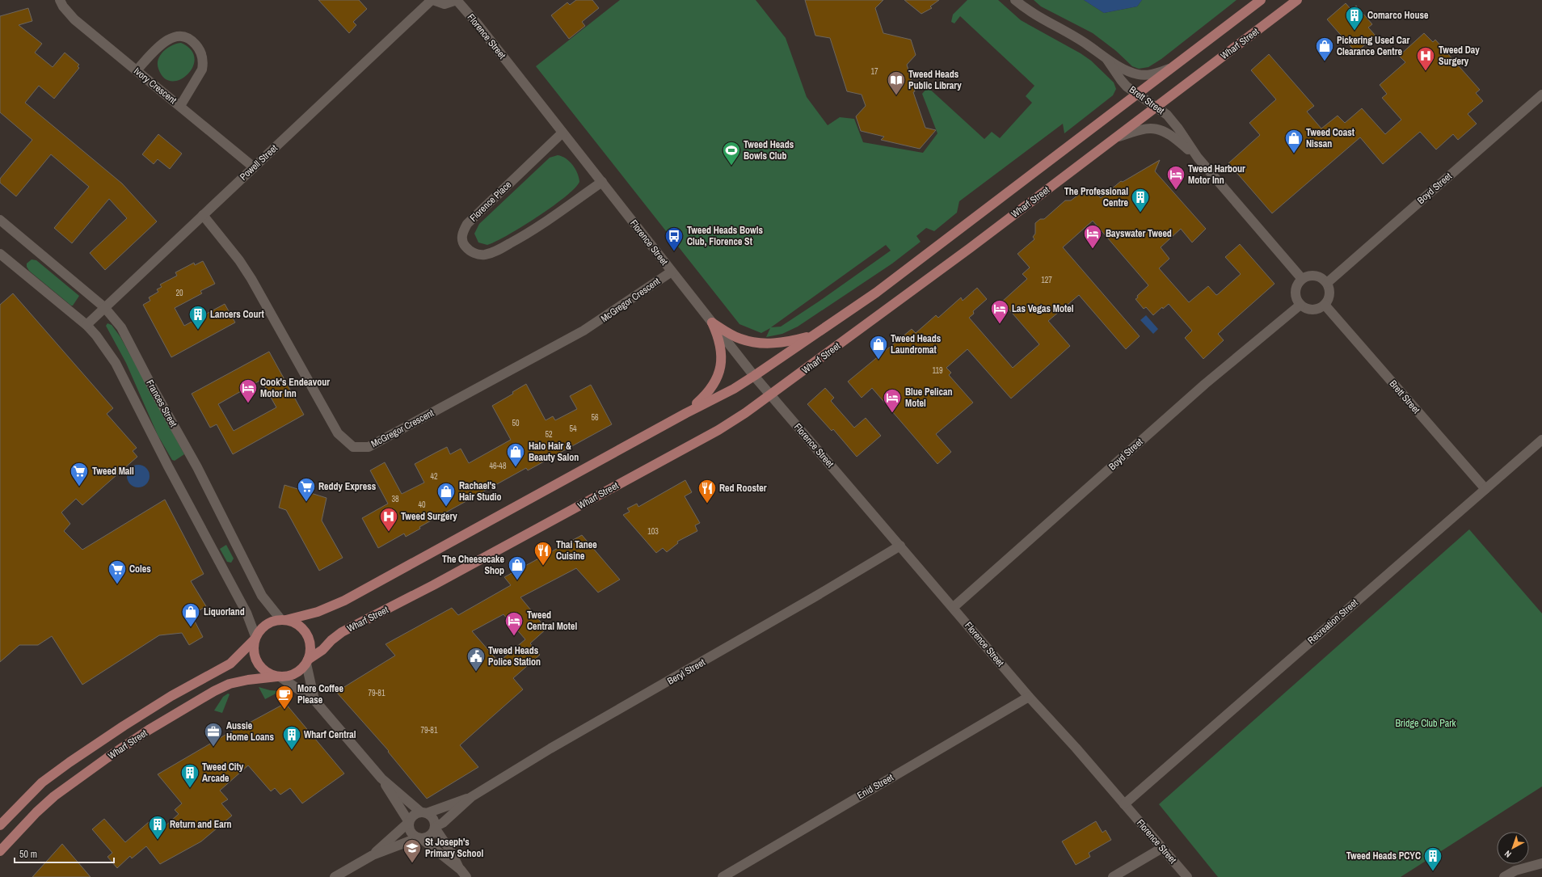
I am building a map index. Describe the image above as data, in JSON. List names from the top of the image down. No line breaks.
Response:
{"streets":{"main road":["Wharf Street"],"street":["Florence Street","Ivory Crescent","Brett Street","Powell Street","Boyd Street","Florence Place","McGregor Crescent","Frances Street","Recreation Street","Beryl Street","Enid Street"]},"crossings":[["Florence Street","Wharf Street"],["Florence Street","Boyd Street"],["Florence Street","Florence Place"],["Florence Street","McGregor Crescent"],["Florence Street","Recreation Street"],["Florence Street","Beryl Street"],["Florence Street","Enid Street"],["Wharf Street","Brett Street"],["Wharf Street","Frances Street"],["Ivory Crescent","Powell Street"],["Brett Street","Boyd Street"],["Brett Street","Recreation Street"],["Powell Street","McGregor Crescent"],["Powell Street","Frances Street"]],"parks":["Bridge Club Park"],"places":{"building":["Comarco House","The Professional Centre","Lancers Court","Wharf Central","Tweed City Arcade","Return and Earn","Tweed Heads PCYC"],"shop":["Pickering Used Car Clearance Centre","Tweed Coast Nissan","Tweed Heads Laundromat","Halo Hair & Beauty Salon","Rachael's Hair Studio","The Cheesecake Shop","Liquorland"],"hospital":["Tweed Day Surgery","Tweed Surgery"],"library":["Tweed Heads Public Library"],"sports":["Tweed Heads Bowls Club"],"hotel":["Tweed Harbour Motor Inn","Bayswater Tweed","Las Vegas Motel","Cook's Endeavour Motor Inn","Blue Pelican Motel","Tweed Central Motel"],"bus stop":["Tweed Heads Bowls Club, Florence St"],"supermarket":["Tweed Mall","Reddy Express","Coles"],"restaurant":["Red Rooster","Thai Tanee Cuisine"],"public building":["Tweed Heads Police Station"],"cafe":["More Coffee Please"],"office":["Aussie Home Loans"],"school or university":["St Joseph's Primary School"]},"house_numbers":["17","127","20","119","56","50","54","52","46-48","42","38","40","103","79-81","79-81"],"scale_bar":"50 m","north":"bottom left"}
